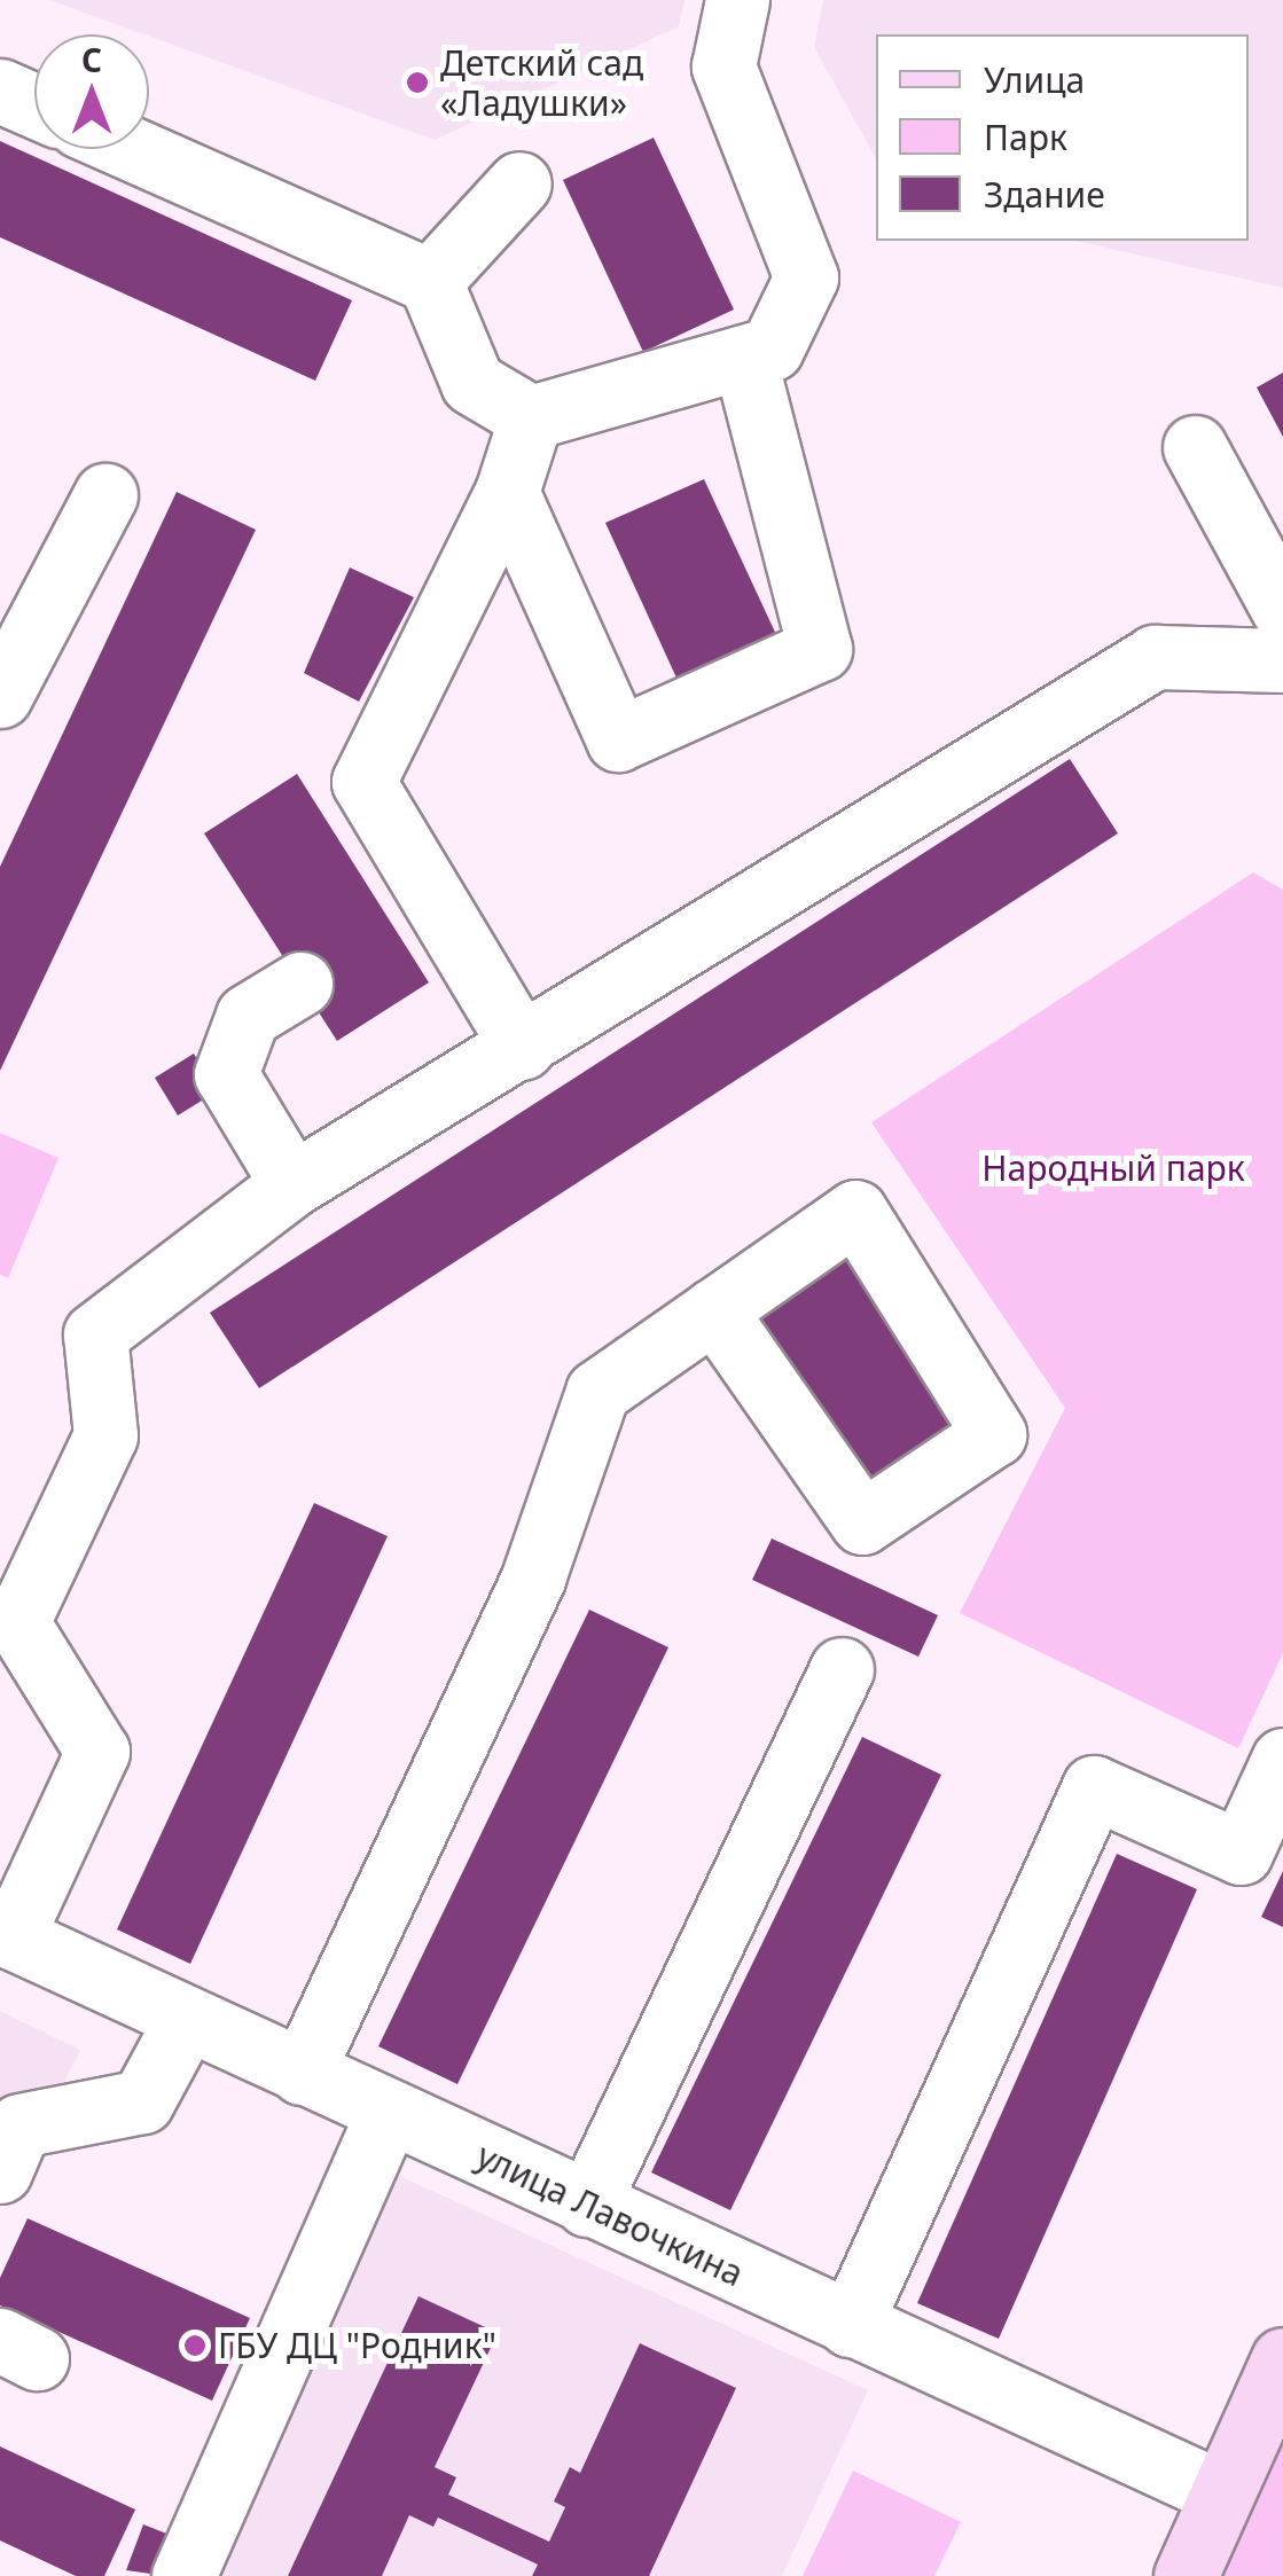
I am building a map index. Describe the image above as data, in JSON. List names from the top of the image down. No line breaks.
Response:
{"streets":{"street":["улица Лавочкина"]},"parks":["Народный парк"],"places":["Детский сад «Ладушки»","ГБУ ДЦ \"Родник\""],"legend":["Улица","Парк","Здание"],"north":"top"}
